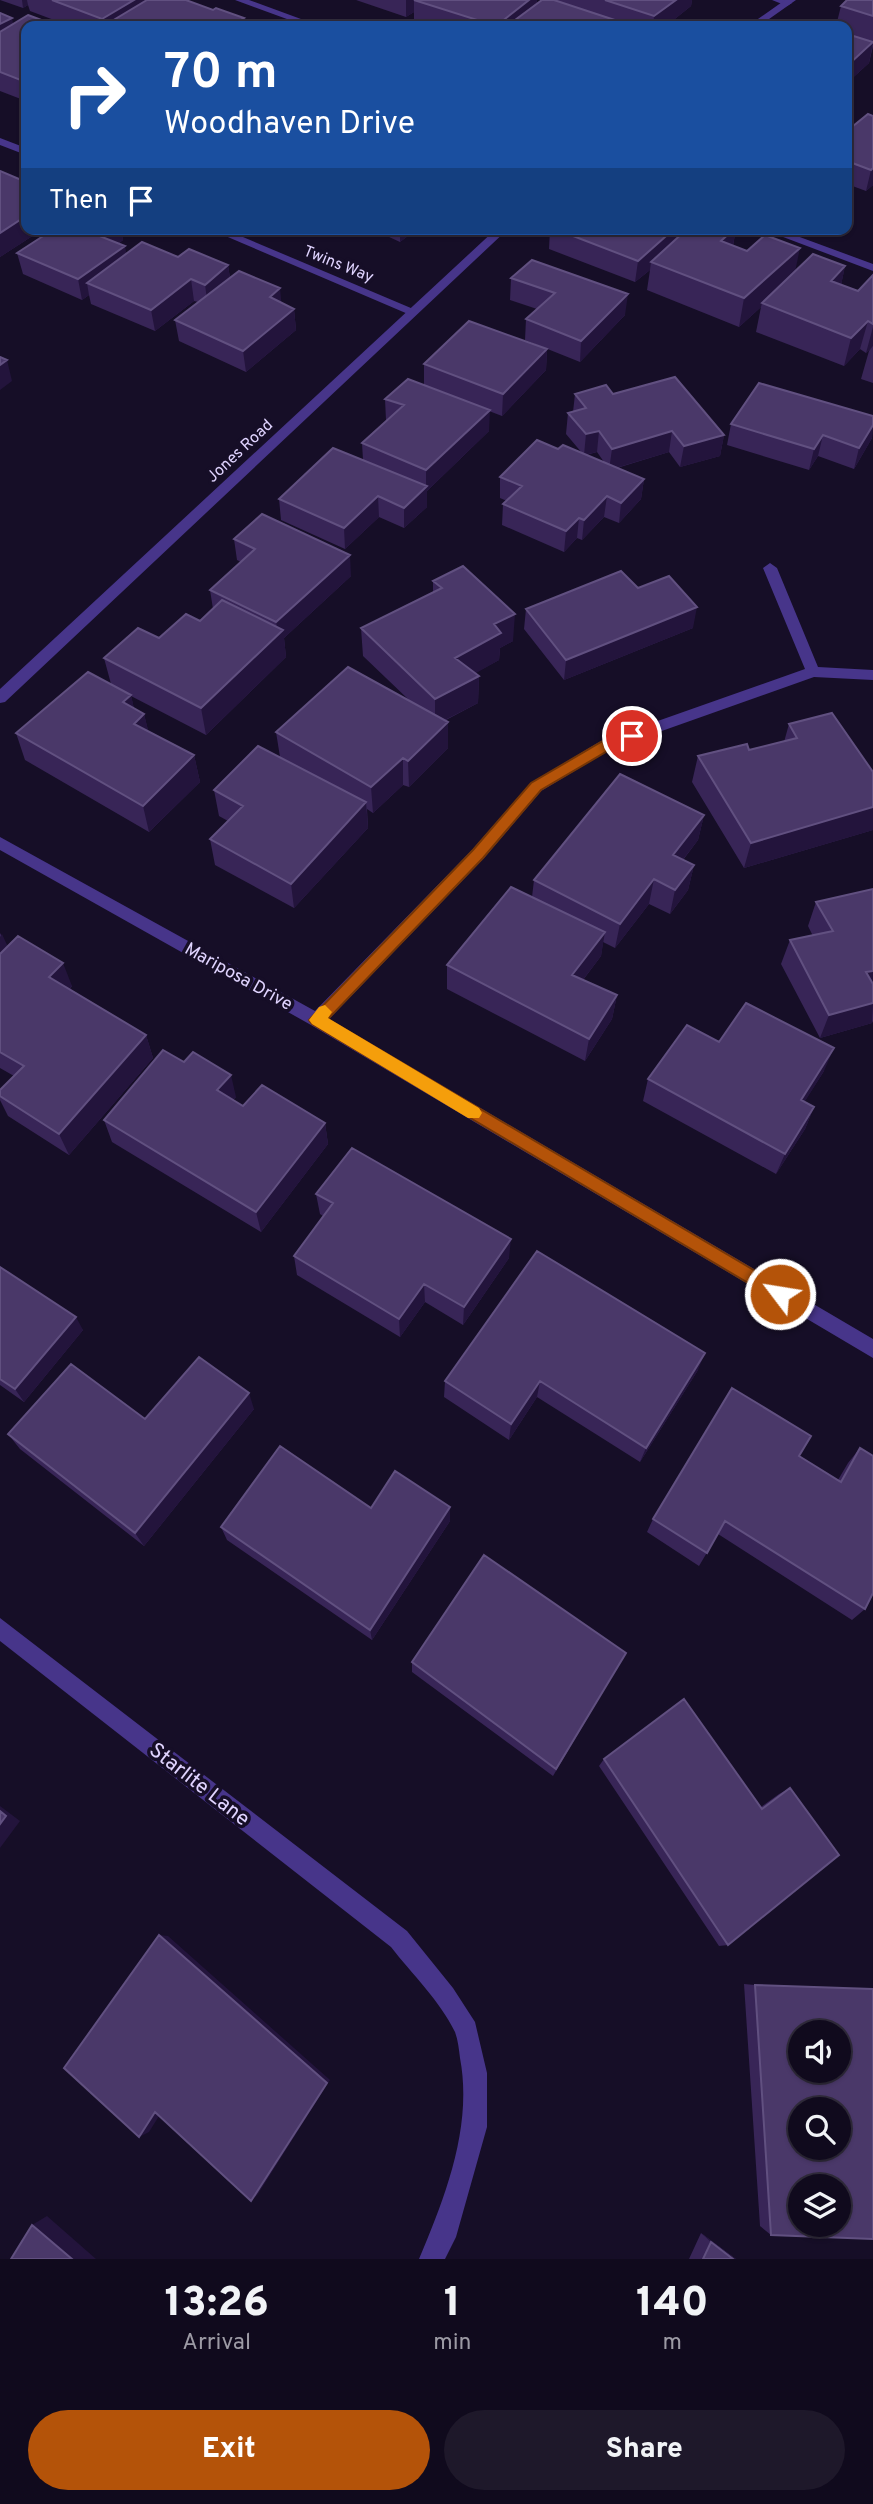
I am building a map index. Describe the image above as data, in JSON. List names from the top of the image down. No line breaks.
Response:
{"streets":{"street":["Twins Way","Jones Road","Mariposa Drive","Starlite Lane"]},"crossings":[["Twins Way","Jones Road"]],"page":{"turn":["70 m","Woodhaven Drive"],"then":"Then","eta":["13:26","Arrival","1","min","140","m"],"buttons":["Exit","Share"]}}
